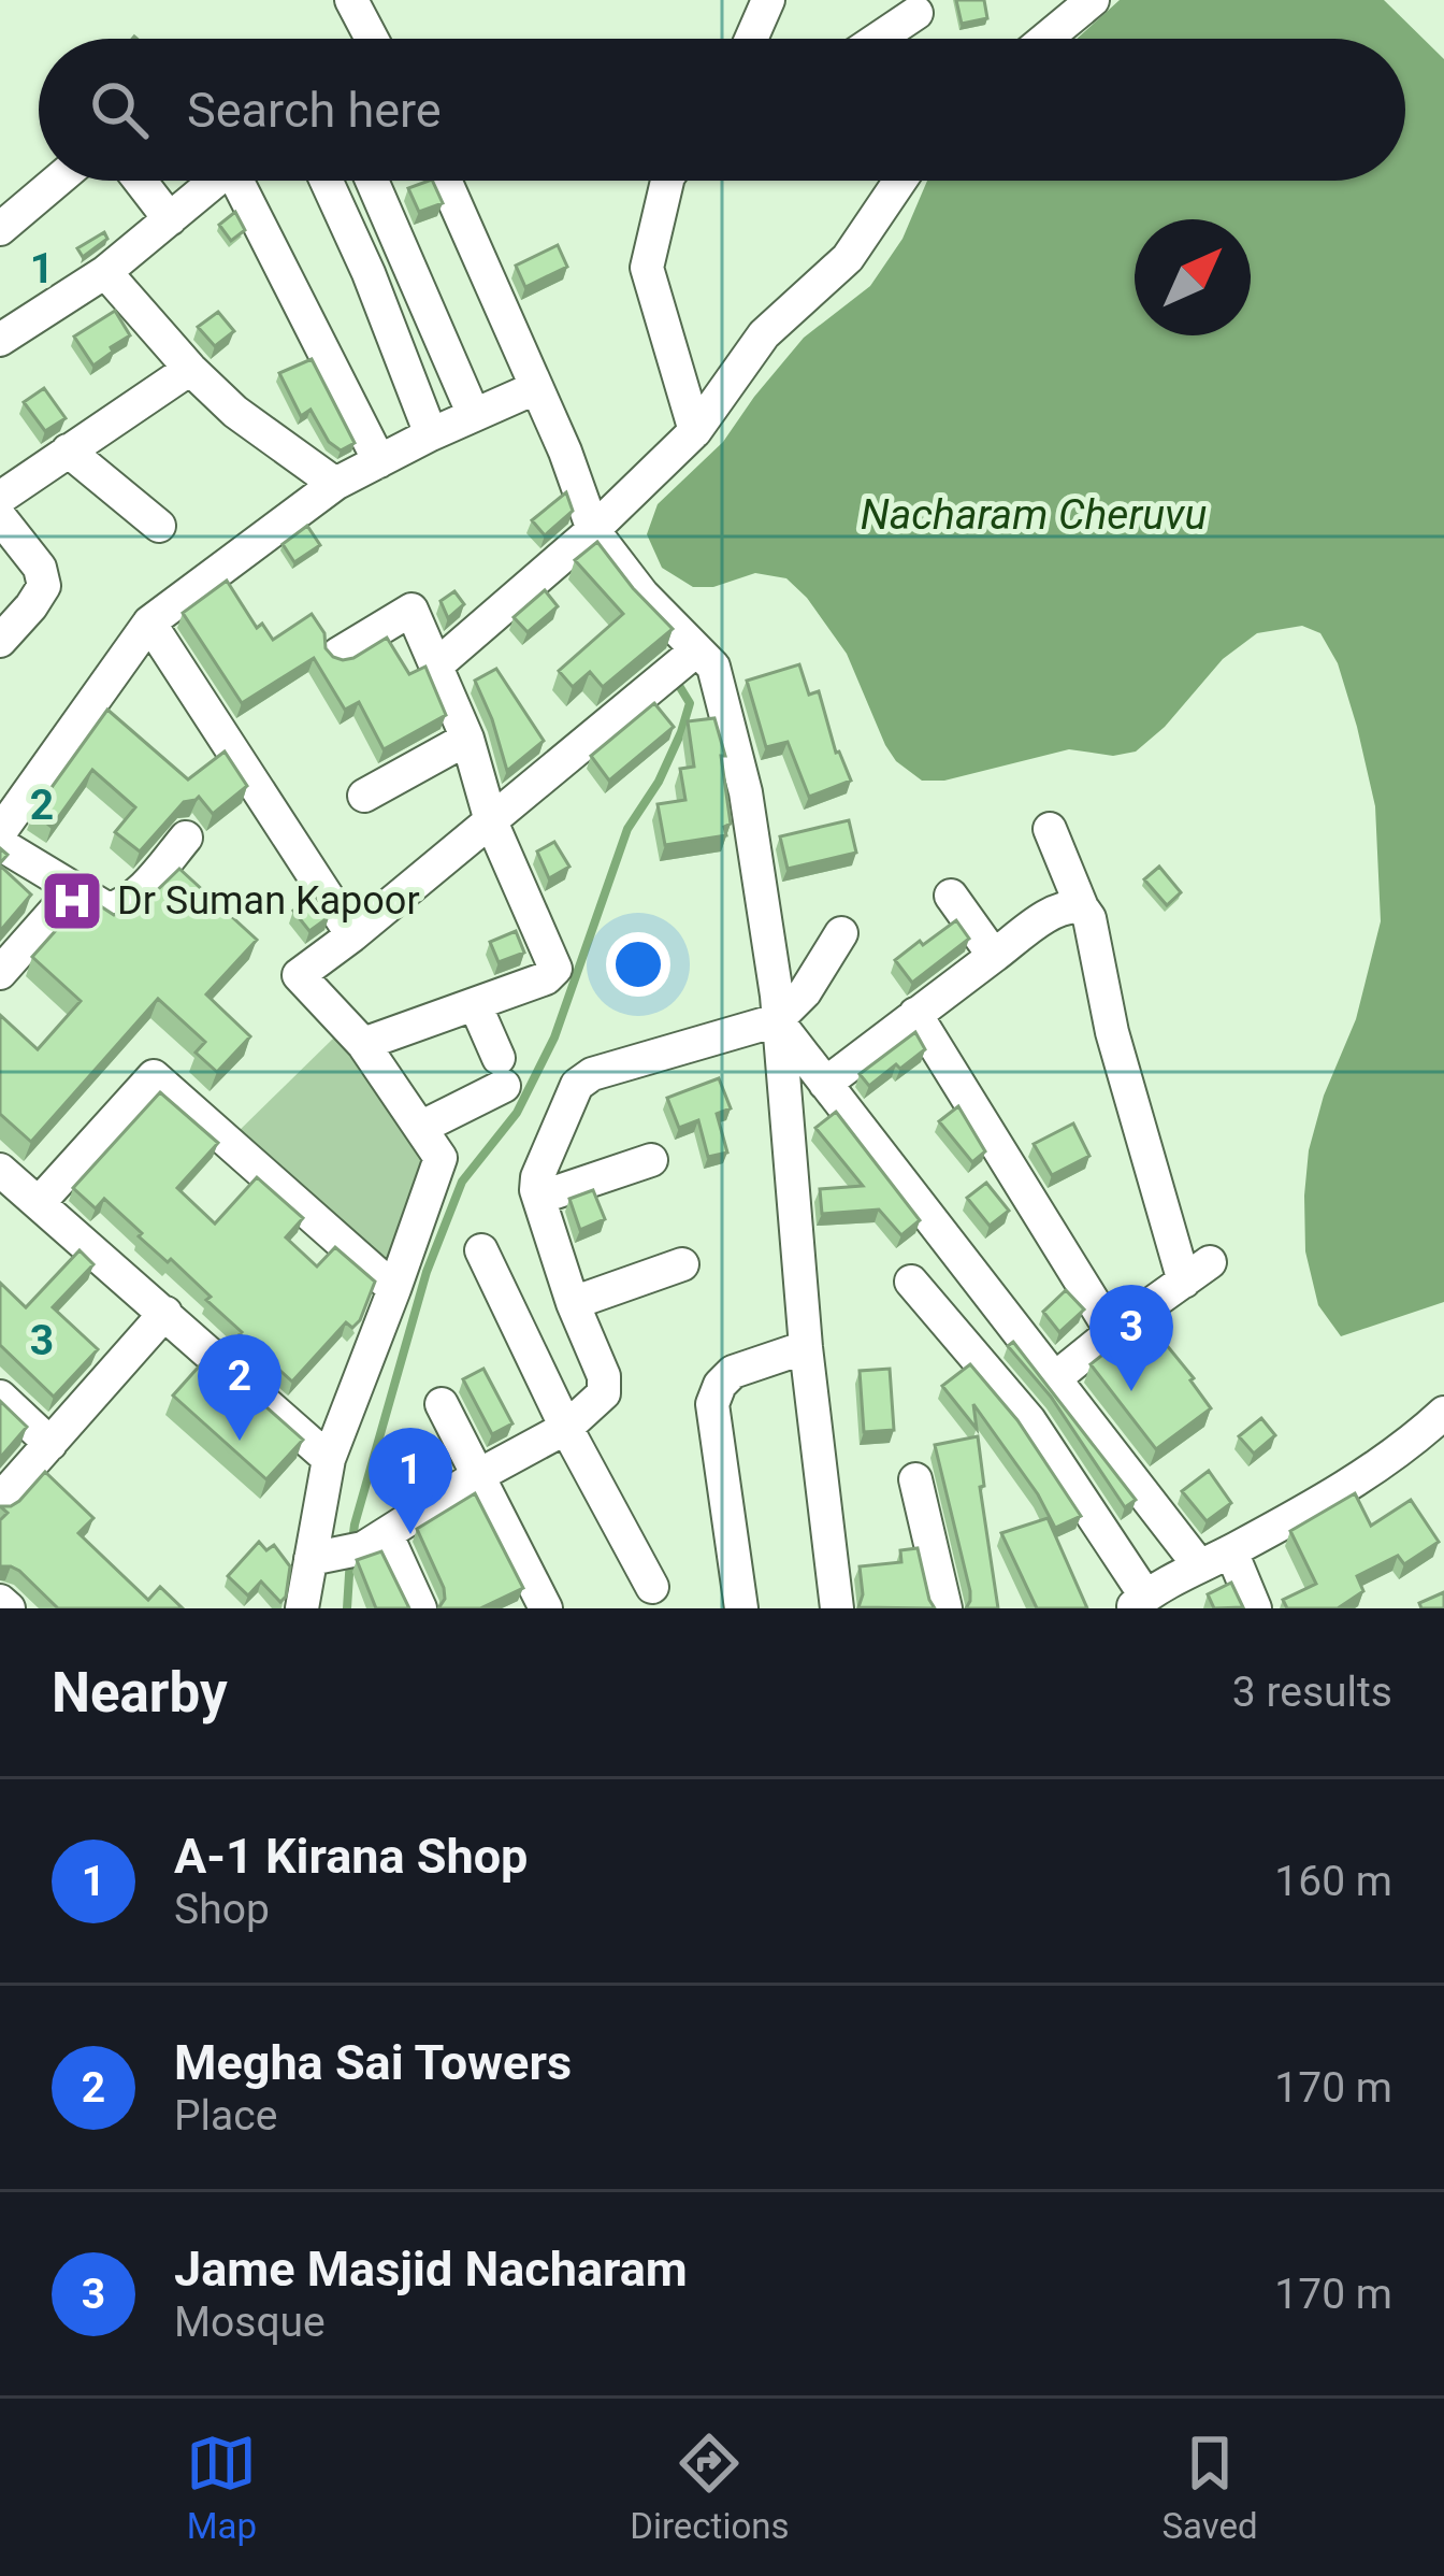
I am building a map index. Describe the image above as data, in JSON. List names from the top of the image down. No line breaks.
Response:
{"water":["Nacharam Cheruvu"],"places":{"hospital":["Dr Suman Kapoor"]},"north":"top right","page":{"search":"Search here","pins":["3","2","1"],"heading":["Nearby","3 results"],"list":[{"mark":"1","name":"A-1 Kirana Shop","note":"Shop","value":"160 m"},{"mark":"2","name":"Megha Sai Towers","note":"Place","value":"170 m"},{"mark":"3","name":"Jame Masjid Nacharam","note":"Mosque","value":"170 m"}],"nav":["Map","Directions","Saved"]},"grid":{"rows":["1","2","3"]}}
